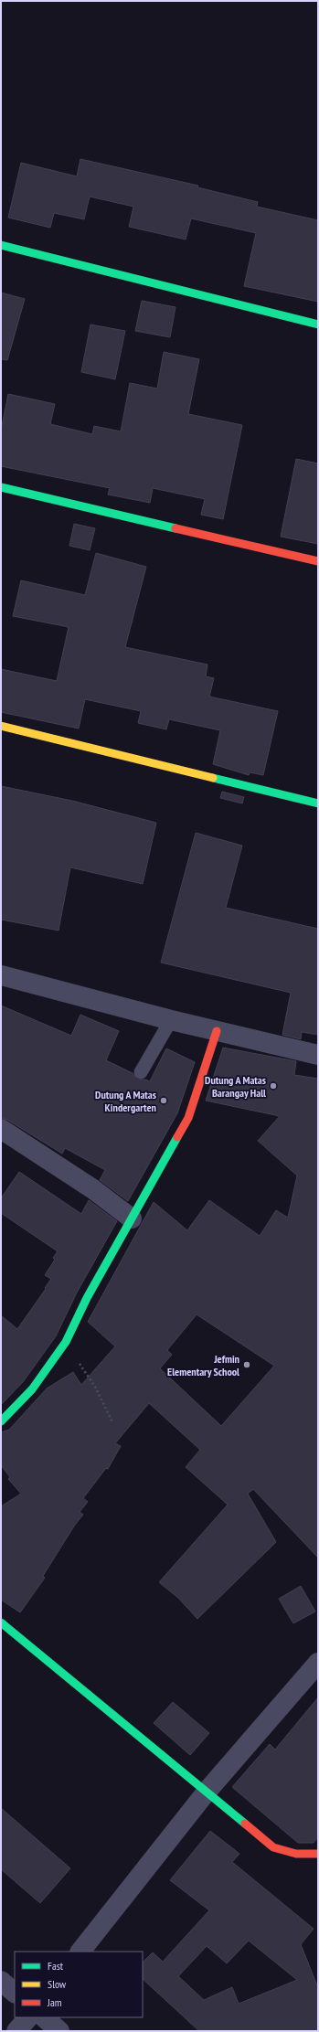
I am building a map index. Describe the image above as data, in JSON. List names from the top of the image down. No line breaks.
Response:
{"places":["Dutung A Matas Barangay Hall","Dutung A Matas Kindergarten","Jefmin Elementary School"],"legend":["Fast","Slow","Jam"]}
